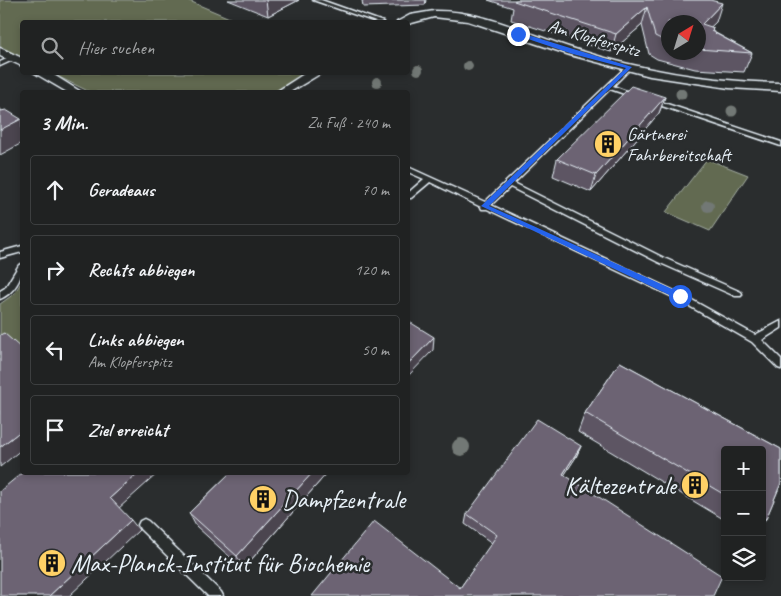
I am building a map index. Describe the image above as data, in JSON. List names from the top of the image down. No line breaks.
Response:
{"streets":{"street":["Am Klopferspitz"]},"places":{"building":["Gärtnerei Fahrbereitschaft","Kältezentrale","Dampfzentrale","Max-Planck-Institut für Biochemie"]},"north":"top right","page":{"search":"Hier suchen","heading":["3 Min.","Zu Fuß · 240 m"],"list":[["Geradeaus","70 m"],["Rechts abbiegen","120 m"],["Links abbiegen","Am Klopferspitz","50 m"],"Ziel erreicht"],"map_buttons":["+","−"]}}
